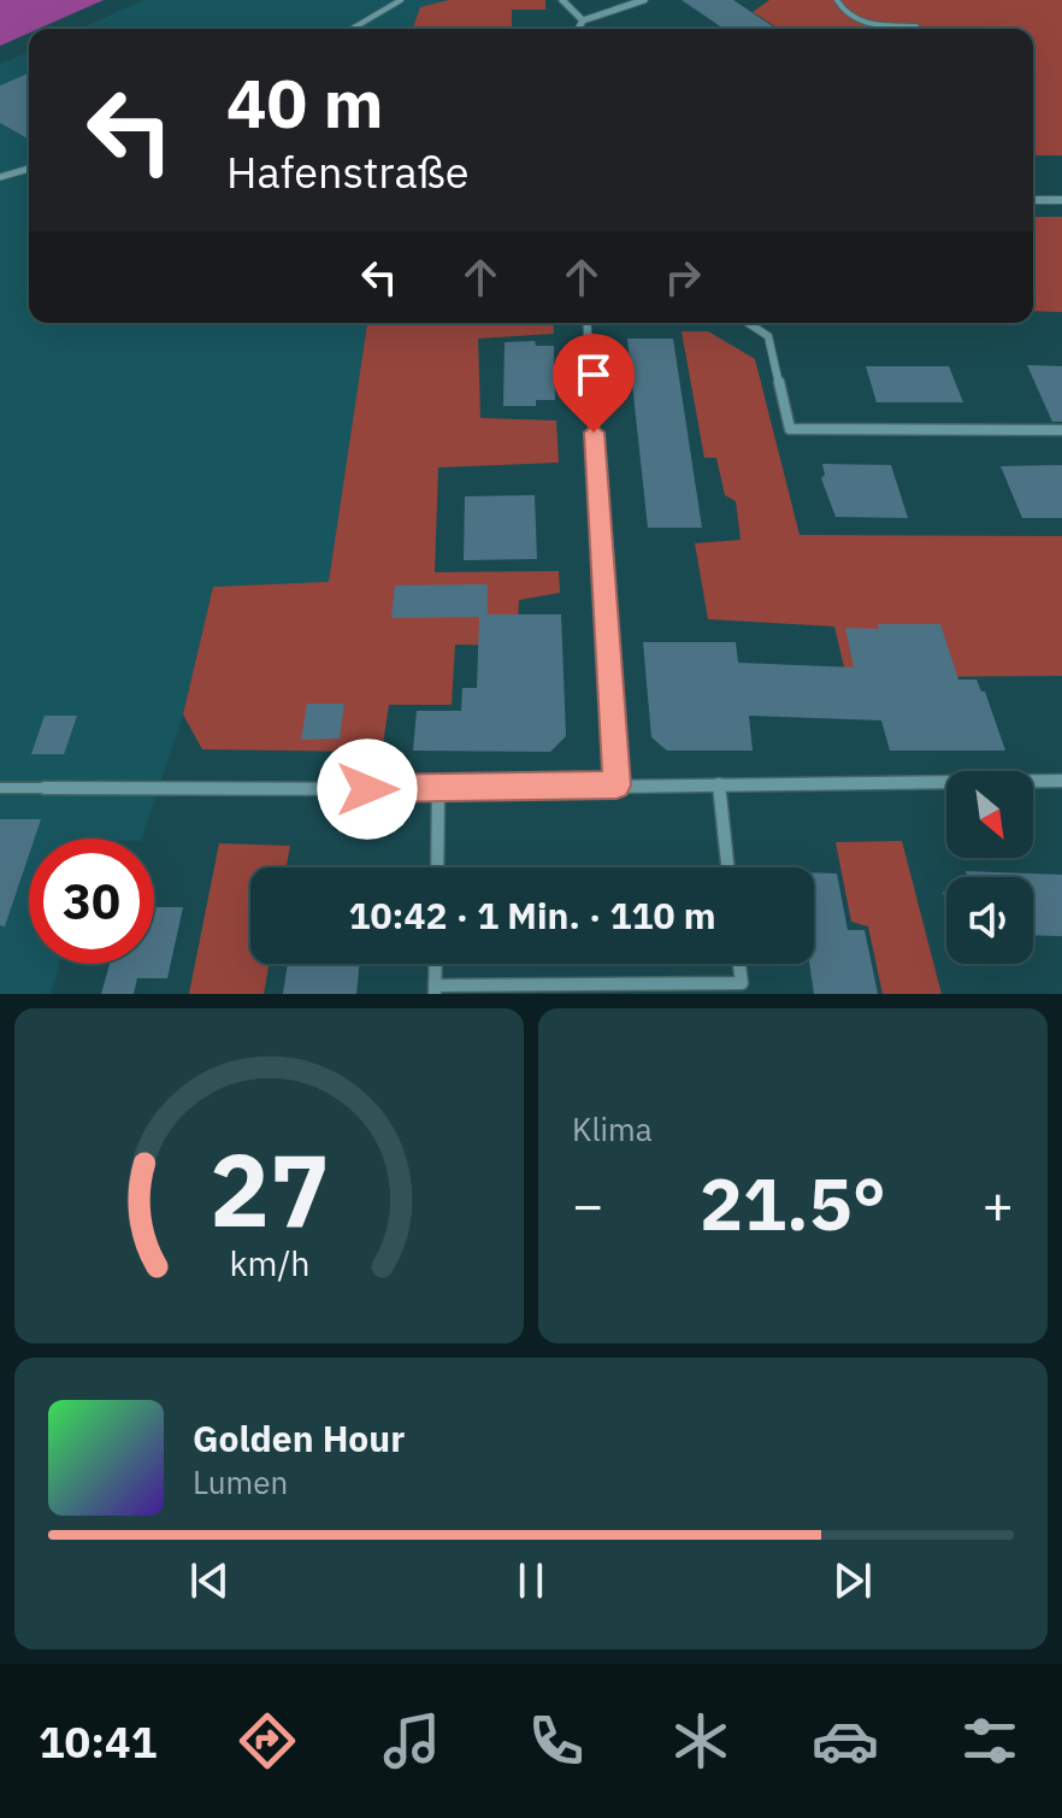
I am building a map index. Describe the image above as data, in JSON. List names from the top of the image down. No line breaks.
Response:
{"north":"bottom right","page":{"turn":["40 m","Hafenstraße"],"limit":"30","trip":"10:42 · 1 Min. · 110 m","tile":"Klima","heat":["−","21.5°","+"],"song":["Golden Hour","Lumen"],"tabs":"10:41","gauge":["27","km/h"]}}
